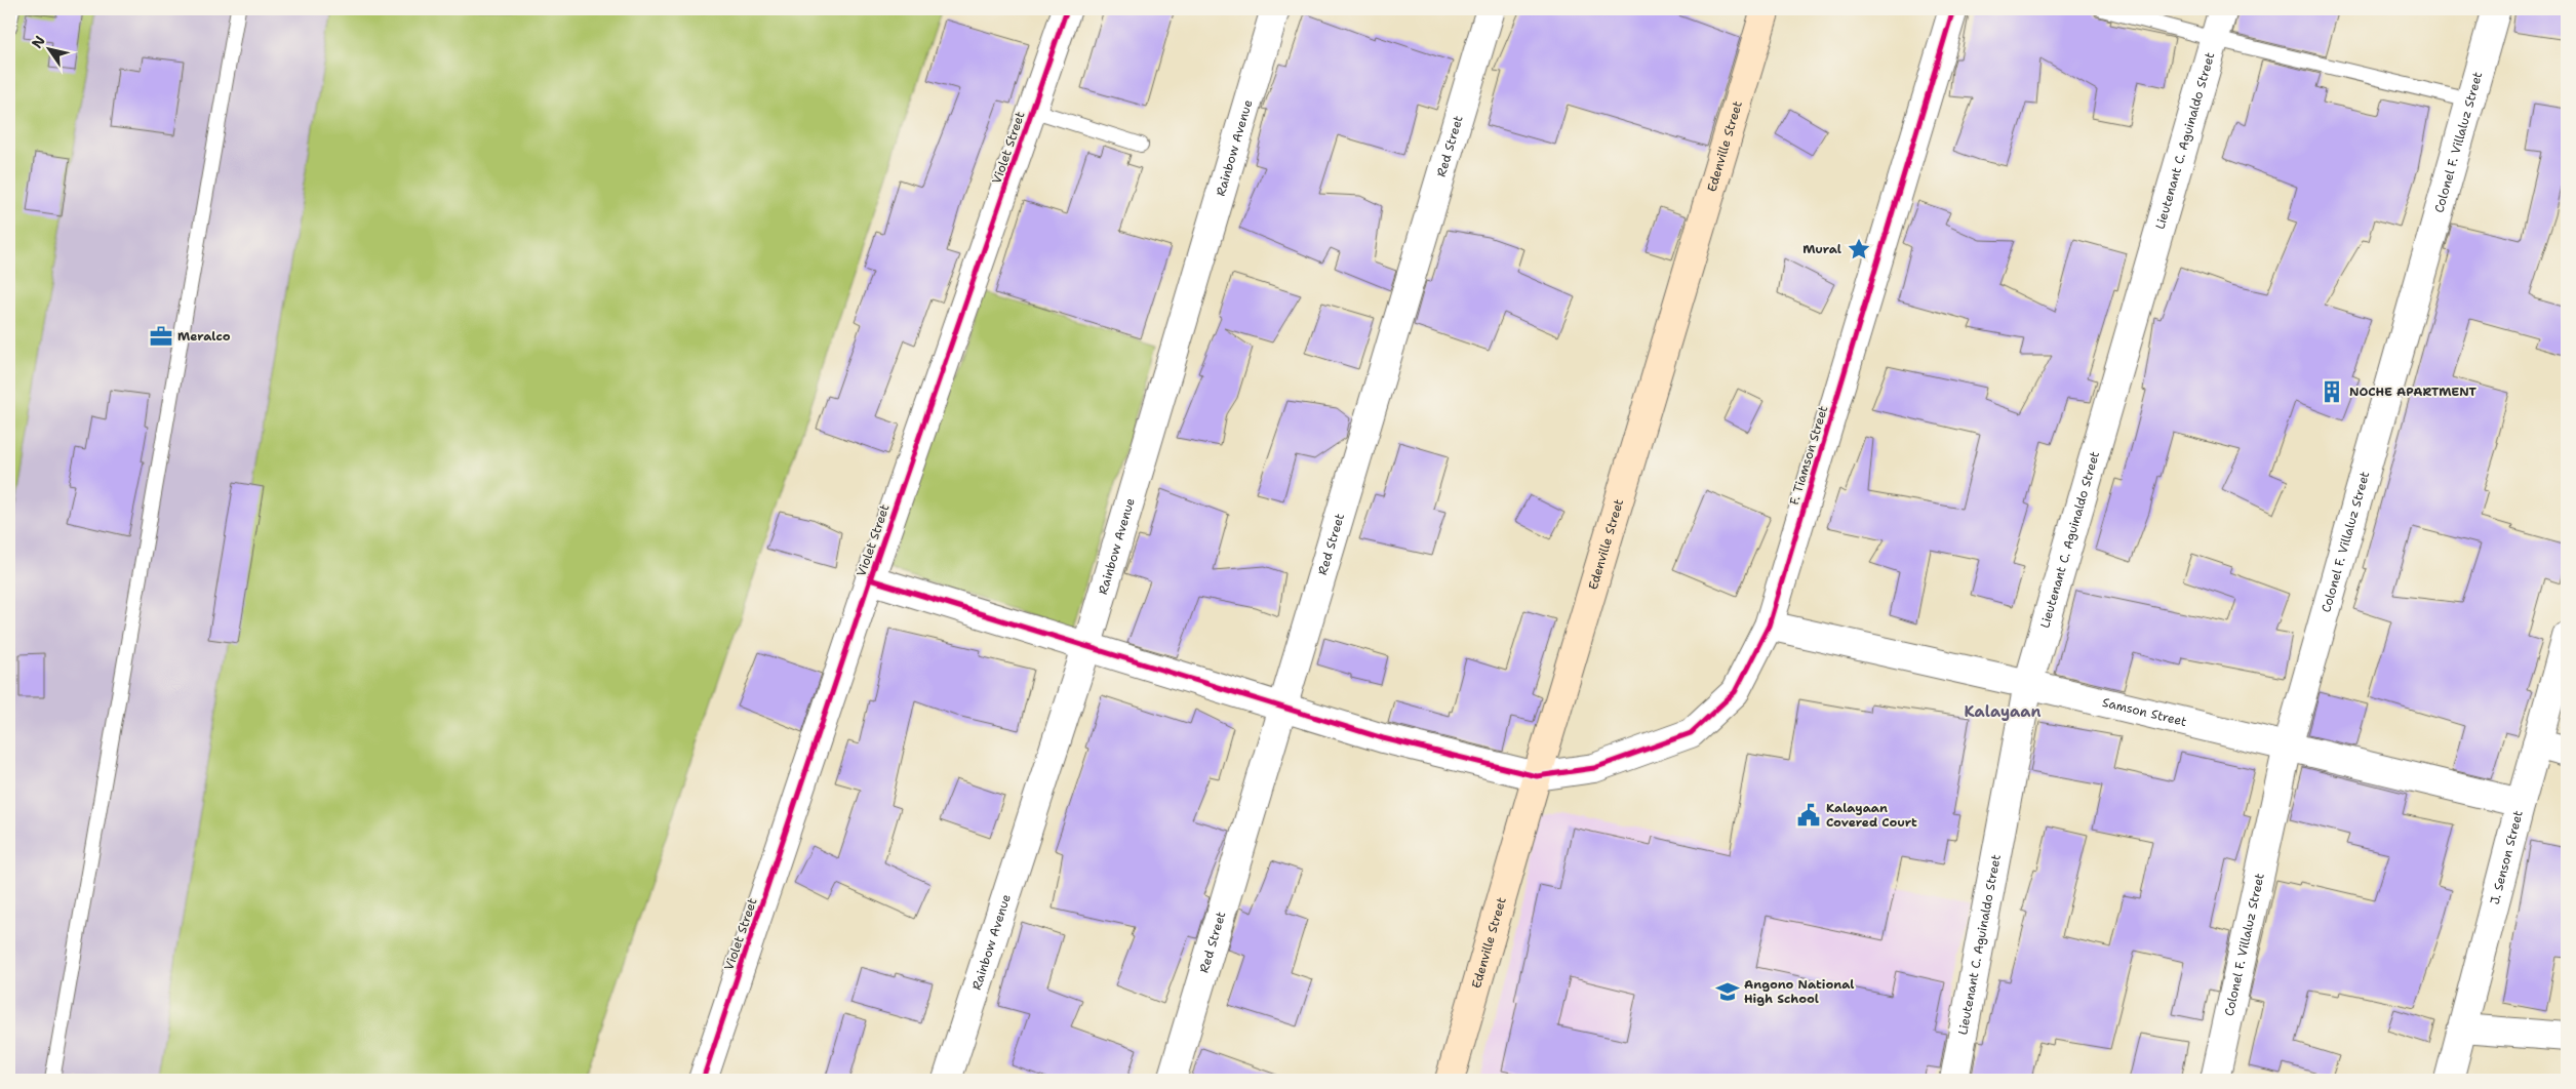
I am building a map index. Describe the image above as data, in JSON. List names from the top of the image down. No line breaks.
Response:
{"streets":{"street":["Lieutenant C. Aguinaldo Street","Colonel F. Villaluz Street","Red Street","Edenville Street","Violet Street","Rainbow Avenue","F. Tiamson Street","Samson Street","J. Senson Street"]},"crossings":[["Lieutenant C. Aguinaldo Street","Samson Street"],["Colonel F. Villaluz Street","Samson Street"],["Edenville Street","F. Tiamson Street"],["F. Tiamson Street","Samson Street"],["Samson Street","J. Senson Street"]],"districts":["Kalayaan"],"places":{"place":["Mural"],"office":["Meralco"],"building":["NOCHE APARTMENT"],"public building":["Kalayaan Covered Court"],"school or university":["Angono National High School"]},"north":"top left"}
